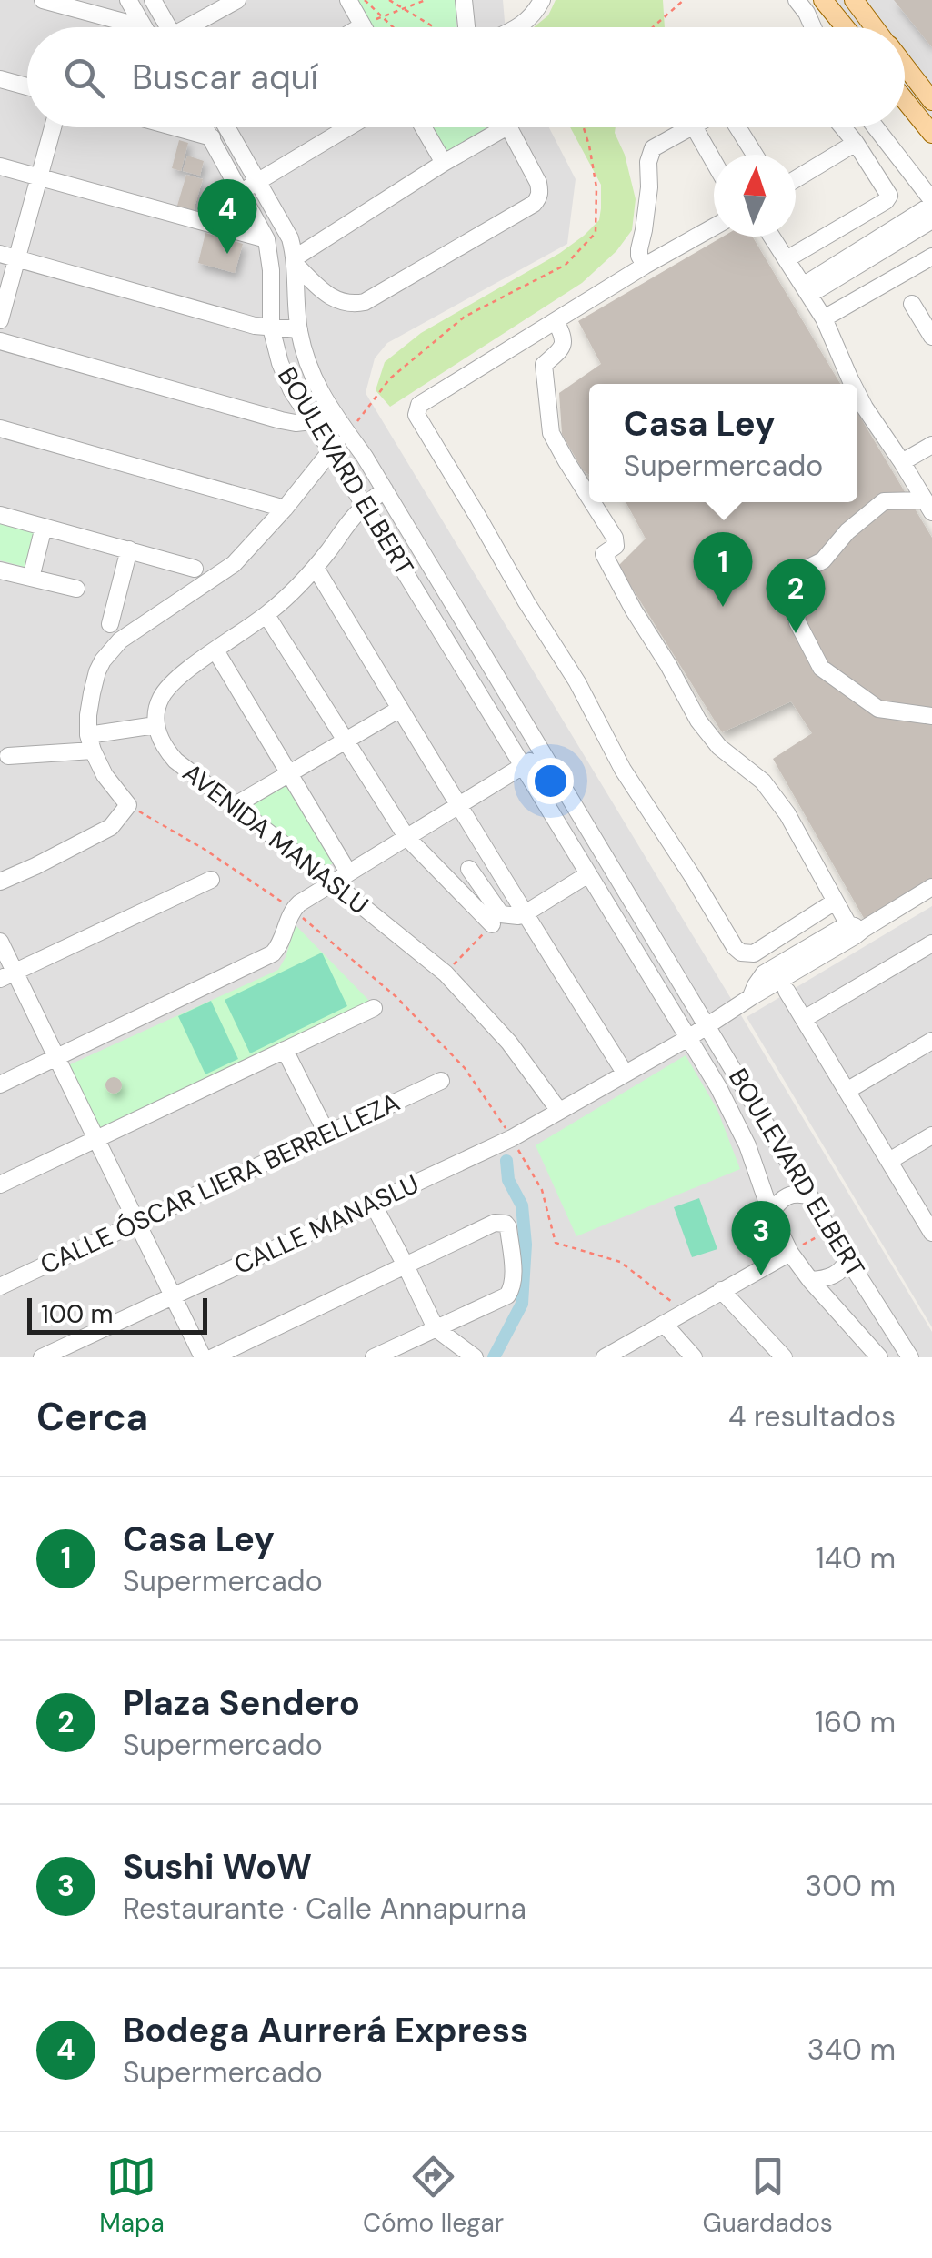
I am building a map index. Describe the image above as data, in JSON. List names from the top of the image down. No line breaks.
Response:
{"streets":{"street":["BOULEVARD ELBERT","AVENIDA MANASLU","CALLE ÓSCAR LIERA BERRELLEZA","CALLE MANASLU"]},"crossings":[["BOULEVARD ELBERT","CALLE MANASLU"],["AVENIDA MANASLU","CALLE MANASLU"]],"scale_bar":"100 m","north":"top","page":{"search":"Buscar aquí","pins":["4","1","2","3"],"popup":["Casa Ley","Supermercado"],"scale":"100 m","heading":["Cerca","4 resultados"],"list":[{"mark":"1","name":"Casa Ley","note":"Supermercado","value":"140 m"},{"mark":"2","name":"Plaza Sendero","note":"Supermercado","value":"160 m"},{"mark":"3","name":"Sushi WoW","note":"Restaurante · Calle Annapurna","value":"300 m"},{"mark":"4","name":"Bodega Aurrerá Express","note":"Supermercado","value":"340 m"}],"nav":["Mapa","Cómo llegar","Guardados"]}}
